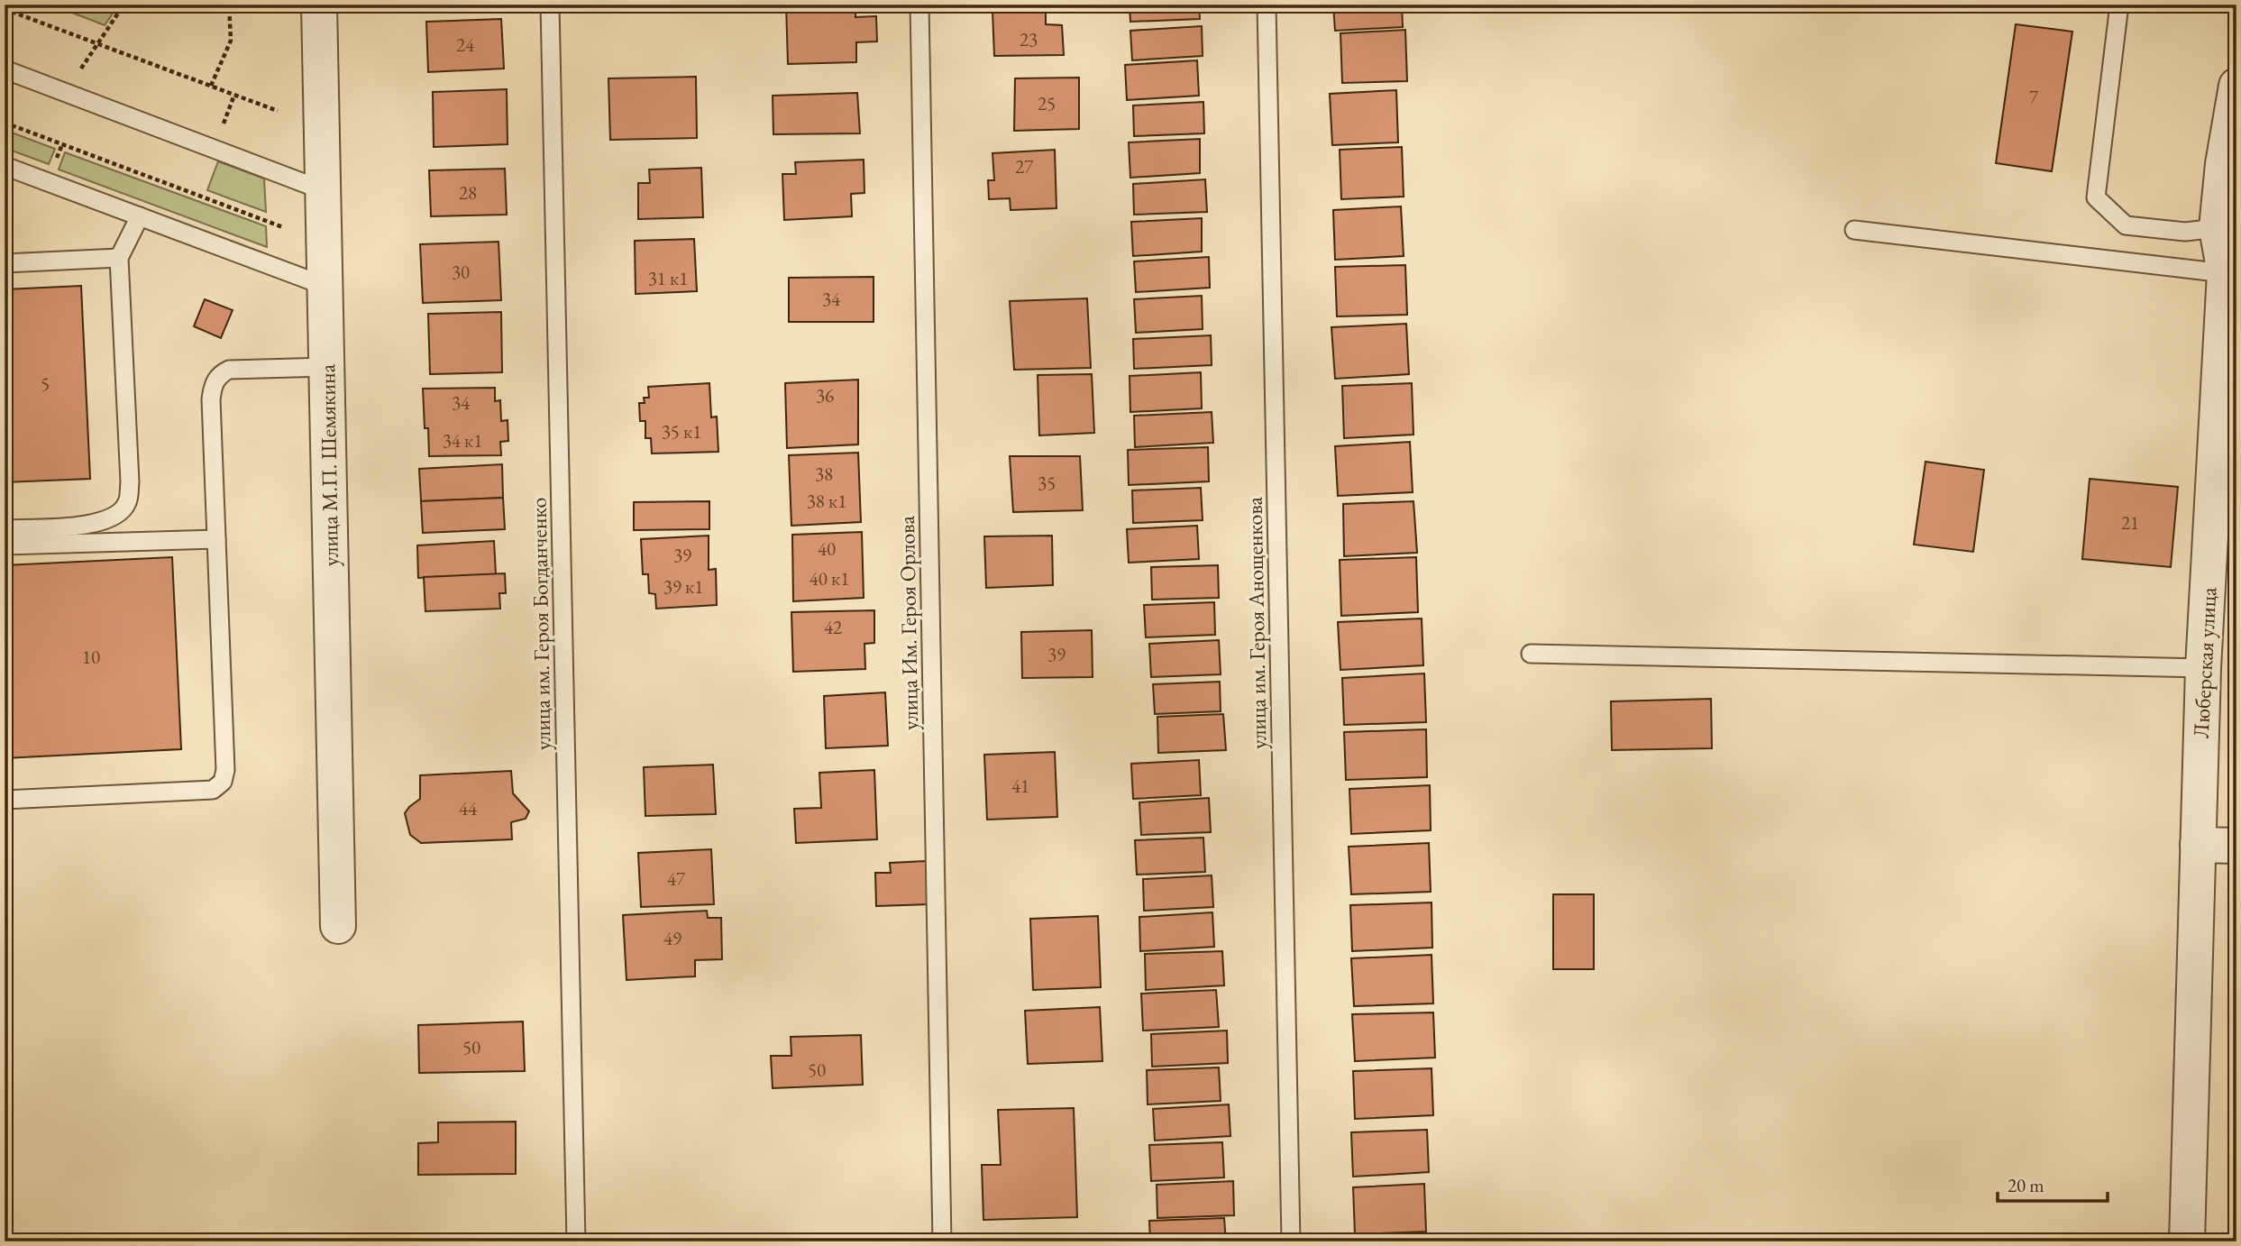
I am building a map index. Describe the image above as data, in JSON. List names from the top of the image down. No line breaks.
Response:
{"streets":{"street":["улица М.П. Шемякина","Люберская улица"],"lane":["улица Им. Героя Орлова","улица им. Героя Анощенкова","улица им. Героя Богданченко"]},"house_numbers":["23","24","7","25","27","28","30","31 к1","34","5","36","34","35 к1","34 к1","38","35","38 к1","21","40","39","40 к1","39 к1","42","39","10","41","44","47","49","50","50"],"scale_bar":"20 m"}
